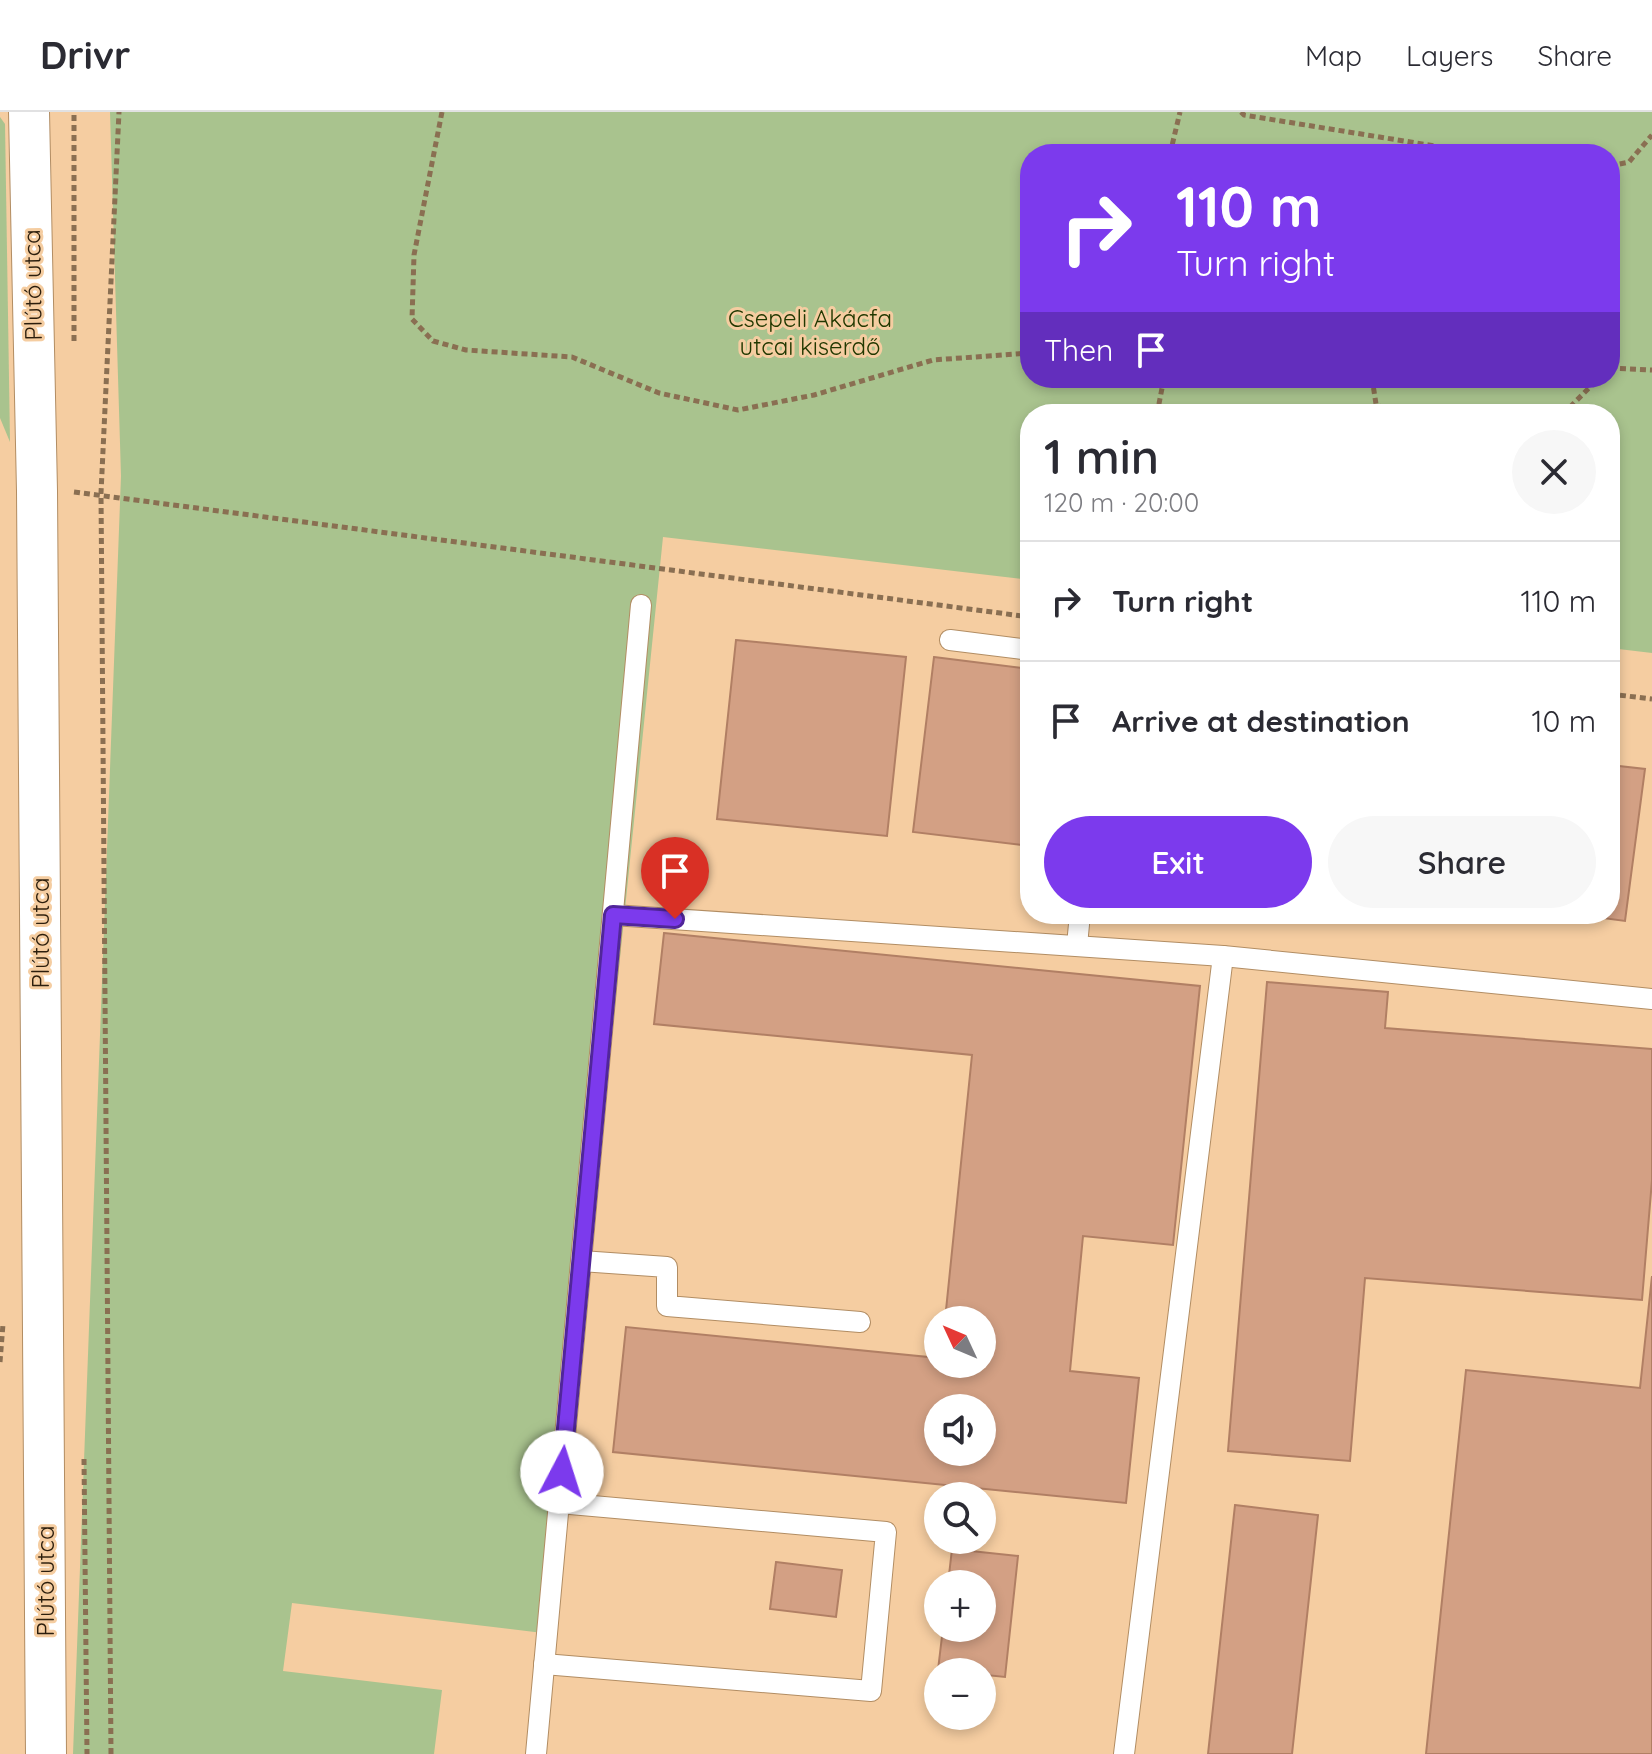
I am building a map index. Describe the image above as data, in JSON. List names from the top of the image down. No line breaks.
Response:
{"streets":{"street":["Plútó utca"]},"parks":["Csepeli Akácfa utcai kiserdő"],"north":"top left","page":{"header":"Drivr","nav":["Map","Layers","Share"],"turn":["110 m","Turn right"],"then":"Then","heading":["1 min","120 m · 20:00"],"list":[{"name":"Turn right","value":"110 m"},{"name":"Arrive at destination","value":"10 m"}],"buttons":["Exit","Share"],"map_buttons":["+","−"]}}
